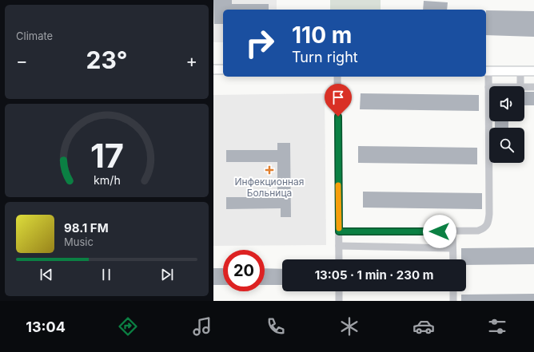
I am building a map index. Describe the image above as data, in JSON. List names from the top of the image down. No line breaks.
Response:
{"places":{"health":["Инфекционная Больница"]},"page":{"tile":"Climate","turn":["110 m","Turn right"],"heat":["−","23°","+"],"song":["98.1 FM","Music"],"limit":"20","trip":"13:05 · 1 min · 230 m","tabs":"13:04","gauge":["17","km/h"]}}
